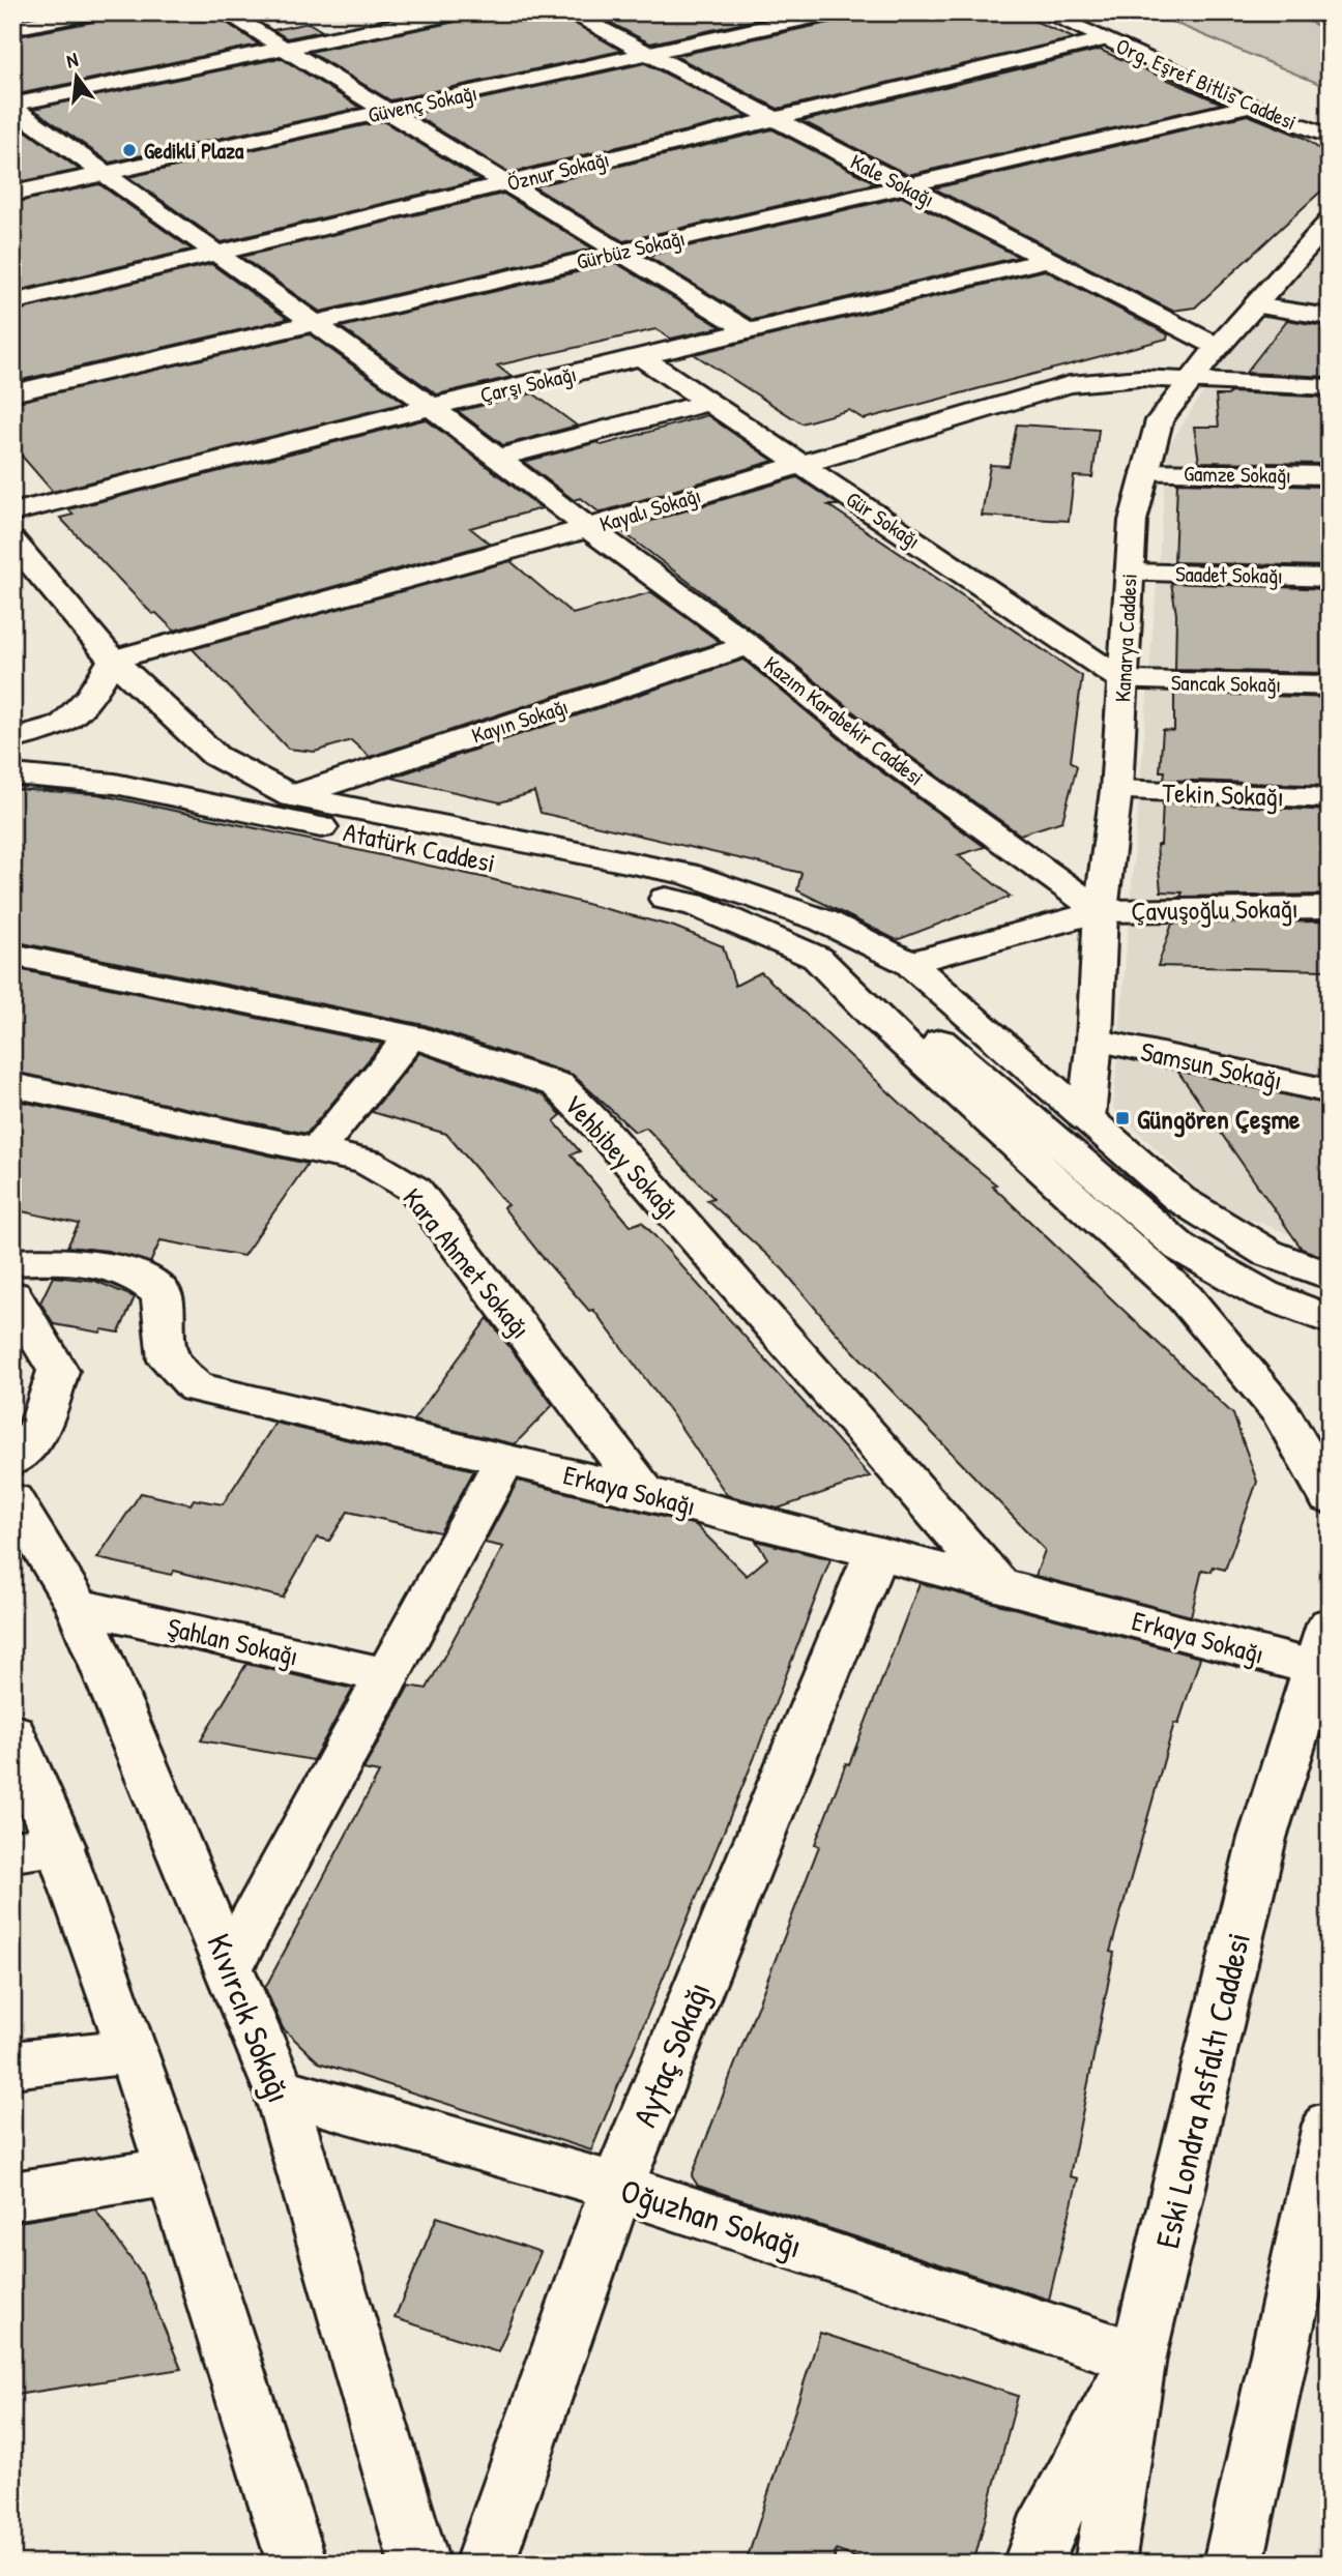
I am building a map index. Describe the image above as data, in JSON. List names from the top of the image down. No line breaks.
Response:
{"streets":{"street":["Org. Eşref Bitlis Caddesi","Güvenç Sokağı","Öznur Sokağı","Kale Sokağı","Gürbüz Sokağı","Çarşı Sokağı","Gamze Sokağı","Kayalı Sokağı","Gür Sokağı","Saadet Sokağı","Kanarya Caddesi","Sancak Sokağı","Kayın Sokağı","Kazım Karabekir Caddesi","Tekin Sokağı","Atatürk Caddesi","Çavuşoğlu Sokağı","Samsun Sokağı","Vehbibey Sokağı","Kara Ahmet Sokağı","Erkaya Sokağı","Şahlan Sokağı","Kıvırcık Sokağı","Aytaç Sokağı","Eski Londra Asfaltı Caddesi","Oğuzhan Sokağı"]},"crossings":[["Org. Eşref Bitlis Caddesi","Öznur Sokağı"],["Org. Eşref Bitlis Caddesi","Gürbüz Sokağı"],["Güvenç Sokağı","Kale Sokağı"],["Güvenç Sokağı","Kazım Karabekir Caddesi"],["Öznur Sokağı","Kale Sokağı"],["Öznur Sokağı","Kazım Karabekir Caddesi"],["Kale Sokağı","Gürbüz Sokağı"],["Kale Sokağı","Çarşı Sokağı"],["Kale Sokağı","Kanarya Caddesi"],["Gürbüz Sokağı","Kazım Karabekir Caddesi"],["Çarşı Sokağı","Gür Sokağı"],["Çarşı Sokağı","Kazım Karabekir Caddesi"],["Gamze Sokağı","Kanarya Caddesi"],["Kayalı Sokağı","Gür Sokağı"],["Kayalı Sokağı","Kanarya Caddesi"],["Kayalı Sokağı","Kazım Karabekir Caddesi"],["Kayalı Sokağı","Atatürk Caddesi"],["Gür Sokağı","Kanarya Caddesi"],["Gür Sokağı","Sancak Sokağı"],["Saadet Sokağı","Kanarya Caddesi"],["Kanarya Caddesi","Sancak Sokağı"],["Kanarya Caddesi","Kazım Karabekir Caddesi"],["Kanarya Caddesi","Tekin Sokağı"],["Kanarya Caddesi","Atatürk Caddesi"],["Kanarya Caddesi","Çavuşoğlu Sokağı"],["Kanarya Caddesi","Samsun Sokağı"],["Kayın Sokağı","Kazım Karabekir Caddesi"],["Kayın Sokağı","Atatürk Caddesi"],["Kazım Karabekir Caddesi","Çavuşoğlu Sokağı"],["Atatürk Caddesi","Çavuşoğlu Sokağı"],["Vehbibey Sokağı","Erkaya Sokağı"],["Kara Ahmet Sokağı","Erkaya Sokağı"],["Erkaya Sokağı","Aytaç Sokağı"],["Erkaya Sokağı","Eski Londra Asfaltı Caddesi"],["Şahlan Sokağı","Kıvırcık Sokağı"],["Kıvırcık Sokağı","Oğuzhan Sokağı"],["Aytaç Sokağı","Oğuzhan Sokağı"],["Eski Londra Asfaltı Caddesi","Oğuzhan Sokağı"]],"places":{"other":["Gedikli Plaza"],"transit":["Güngören Çeşme"]},"north":"top"}
